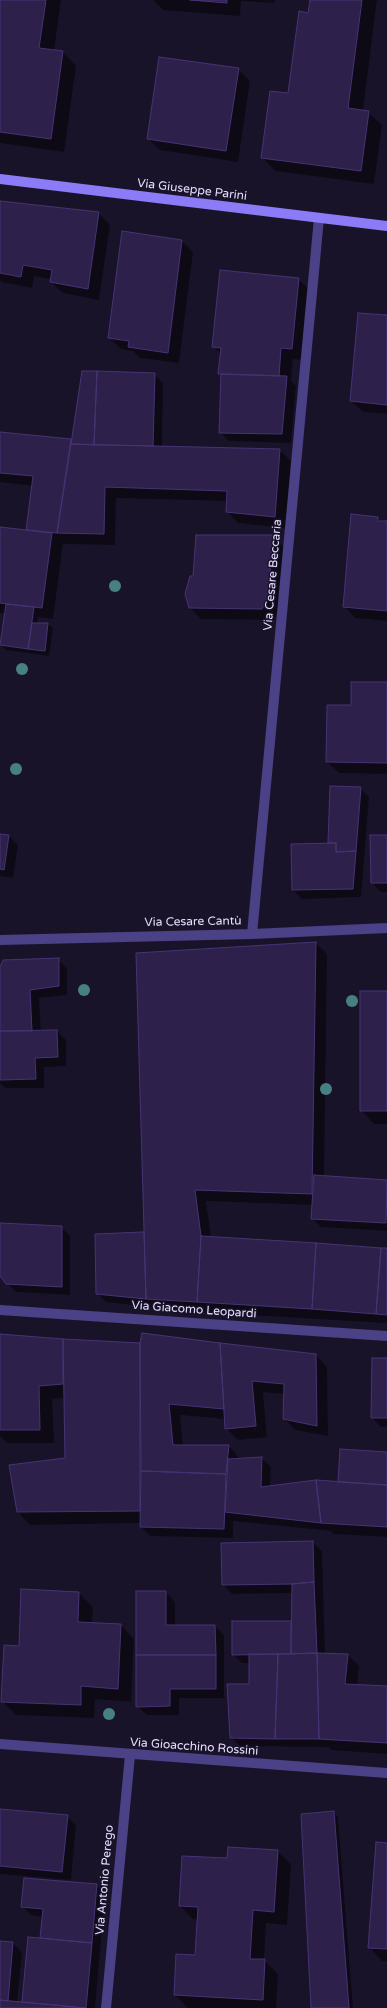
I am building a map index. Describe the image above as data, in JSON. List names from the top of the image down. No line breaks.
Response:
{"streets":{"street":["Via Giuseppe Parini","Via Cesare Beccaria","Via Cesare Cantù","Via Giacomo Leopardi","Via Gioacchino Rossini","Via Antonio Perego"]},"crossings":[["Via Giuseppe Parini","Via Cesare Beccaria"],["Via Cesare Beccaria","Via Cesare Cantù"],["Via Gioacchino Rossini","Via Antonio Perego"]]}
